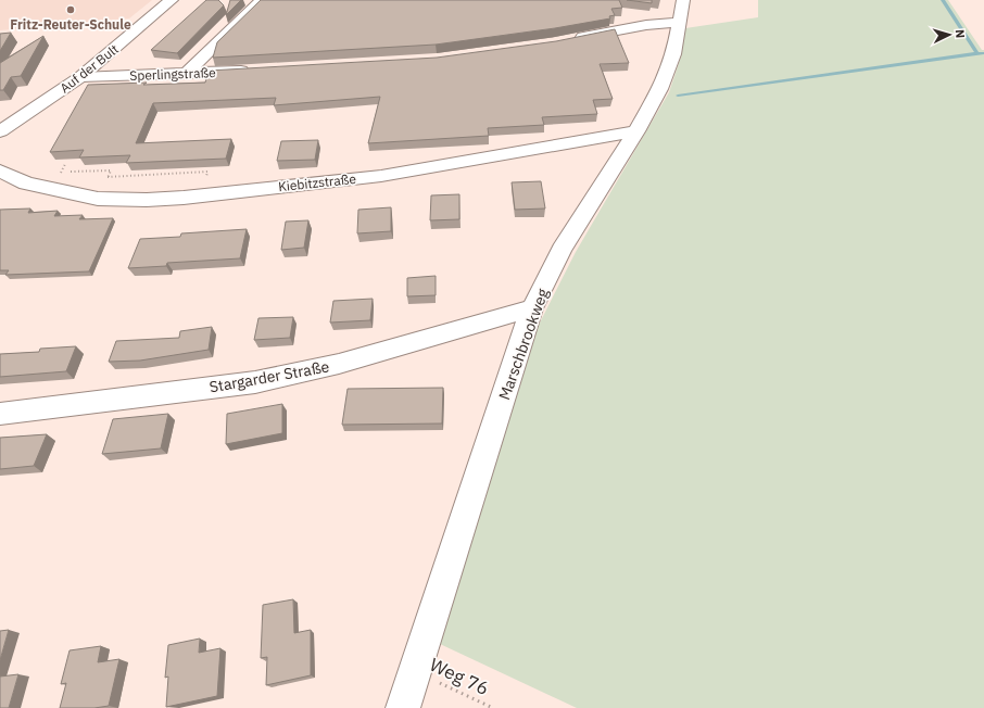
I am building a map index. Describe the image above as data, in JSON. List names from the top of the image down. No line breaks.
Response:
{"streets":{"street":["Auf der Bult","Sperlingstraße","Kiebitzstraße","Marschbrookweg","Stargarder Straße"],"path":["Weg 76"]},"crossings":[["Auf der Bult","Sperlingstraße"],["Kiebitzstraße","Marschbrookweg"],["Marschbrookweg","Stargarder Straße"],["Marschbrookweg","Weg 76"]],"places":["Fritz-Reuter-Schule"],"north":"right"}
